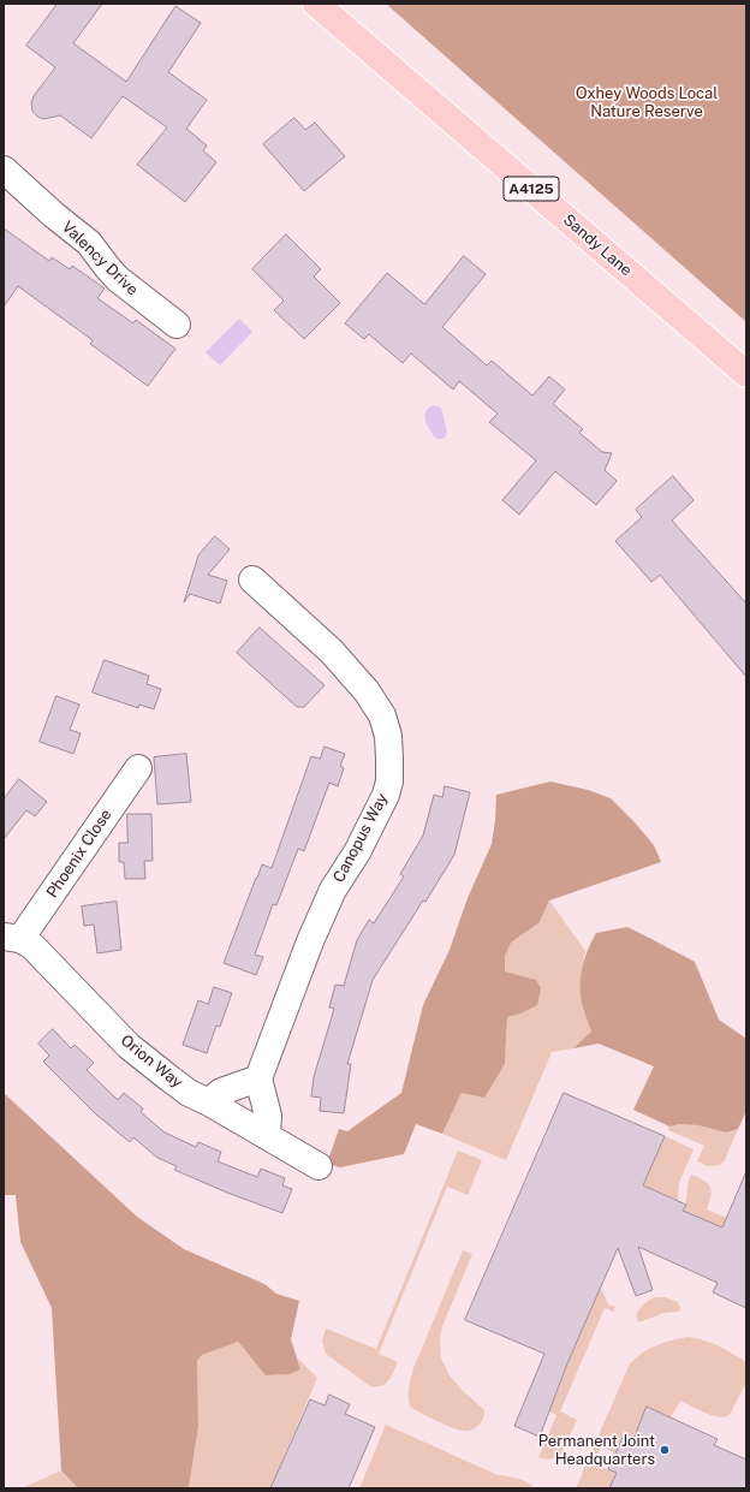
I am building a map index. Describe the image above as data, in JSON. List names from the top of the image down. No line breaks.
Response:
{"streets":{"main road":["A4125","Sandy Lane"],"street":["Valency Drive","Canopus Way","Phoenix Close","Orion Way"]},"crossings":[["Phoenix Close","Orion Way"]],"parks":["Oxhey Woods Local Nature Reserve"],"places":["Permanent Joint Headquarters"]}
